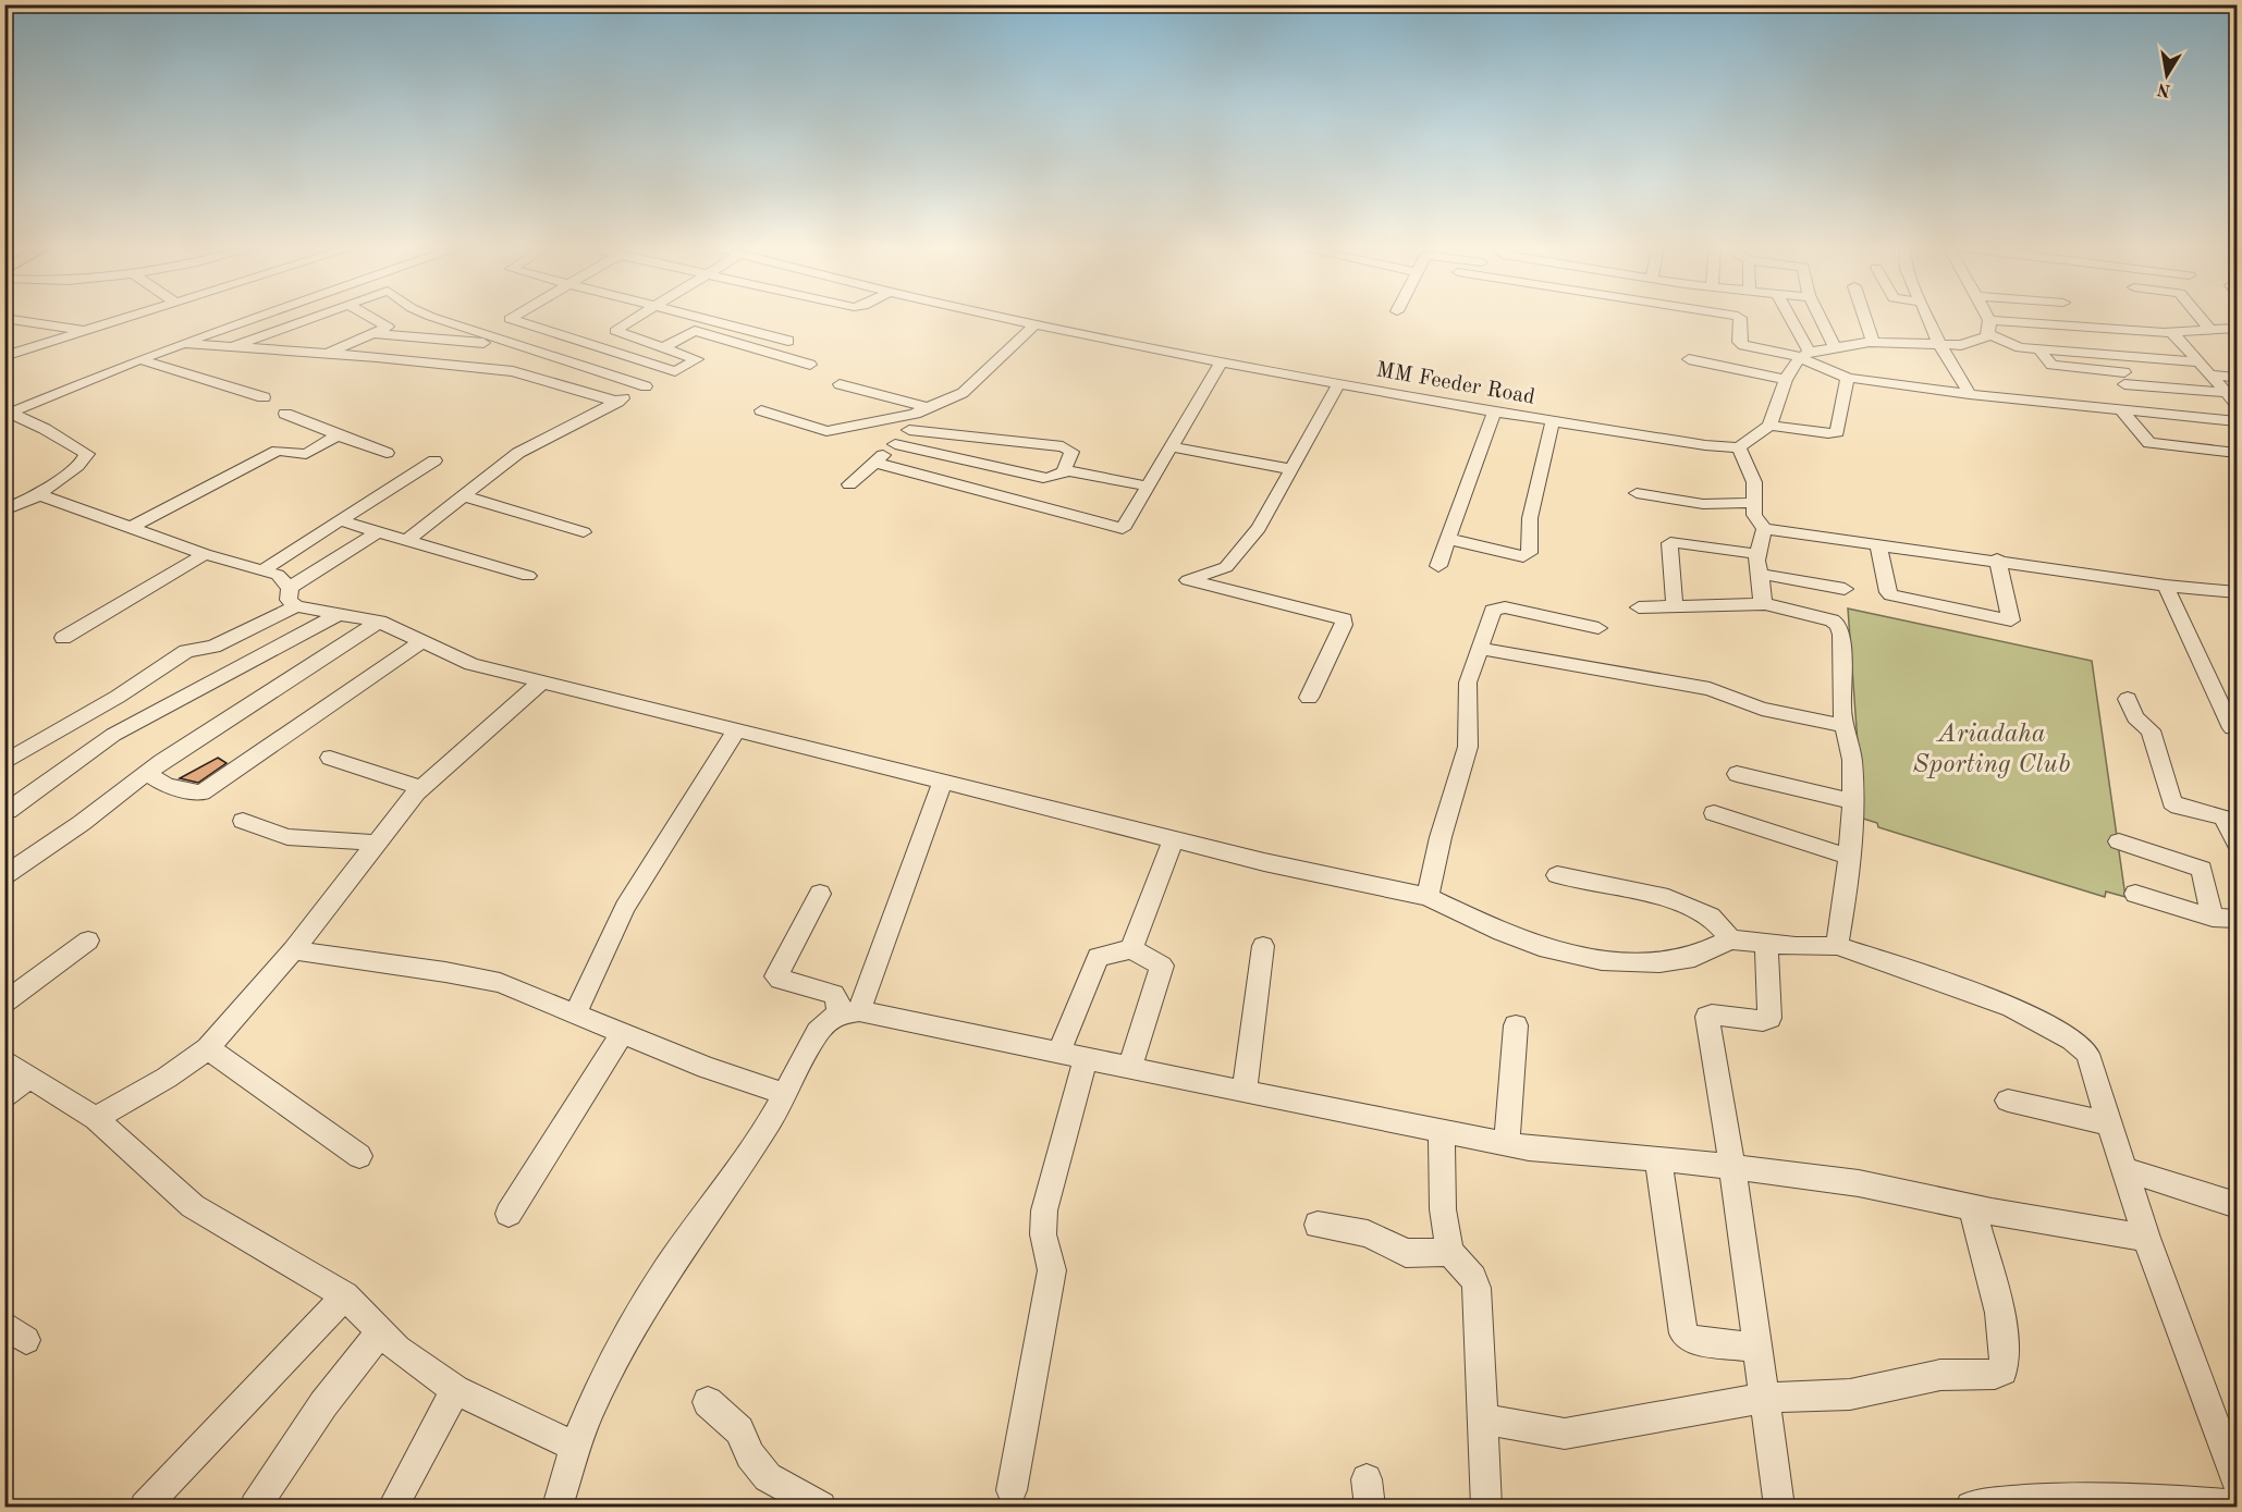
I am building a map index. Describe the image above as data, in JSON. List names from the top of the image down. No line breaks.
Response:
{"streets":{"street":["MM Feeder Road"]},"parks":["Ariadaha Sporting Club"],"north":"bottom"}
